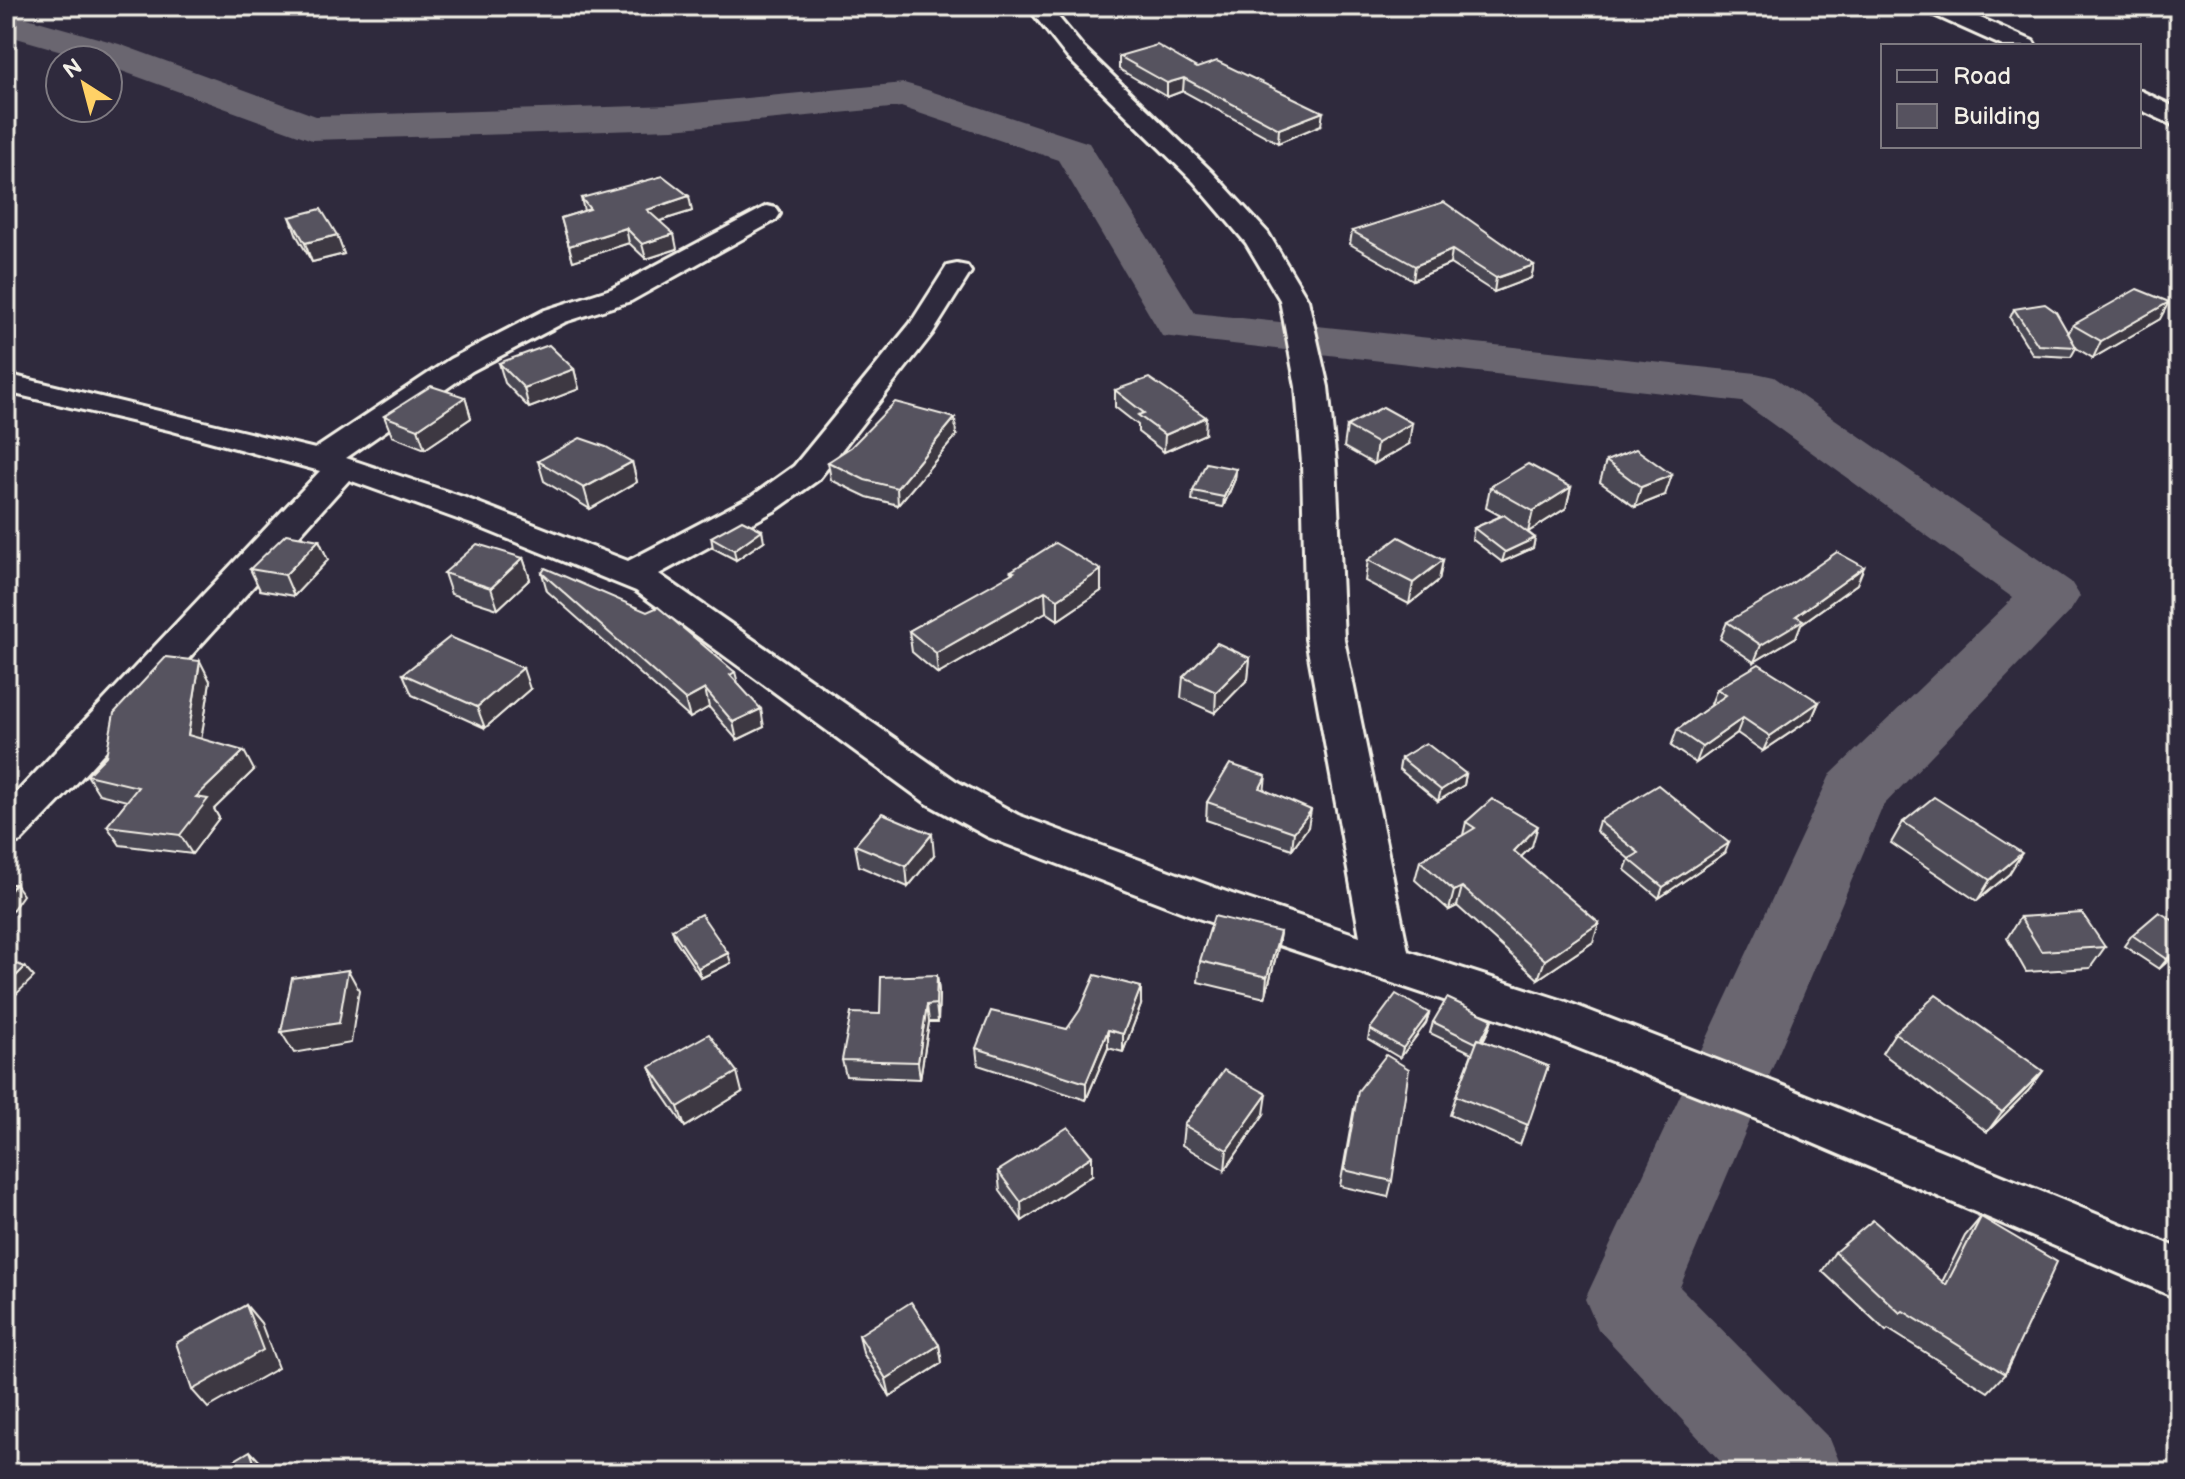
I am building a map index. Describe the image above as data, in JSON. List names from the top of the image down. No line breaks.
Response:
{"legend":["Road","Building"],"north":"top left"}
